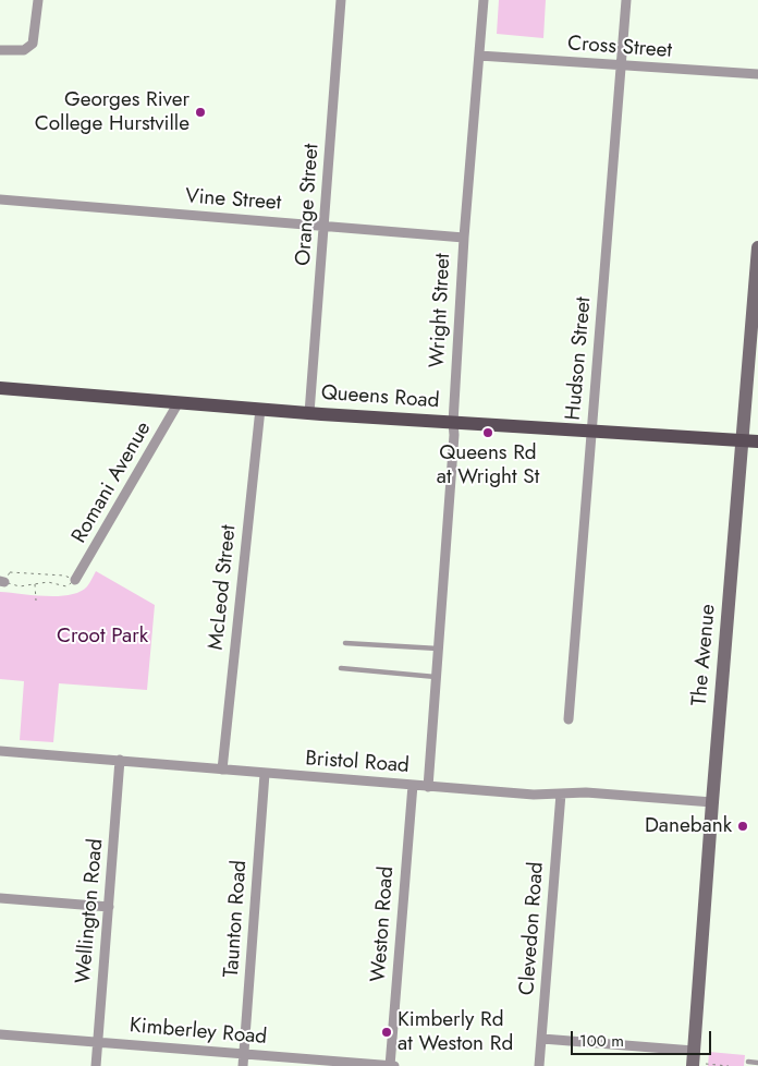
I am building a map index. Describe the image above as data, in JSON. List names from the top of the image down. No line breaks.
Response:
{"streets":{"main road":["Queens Road"],"street":["Cross Street","Vine Street","Orange Street","Wright Street","Hudson Street","Romani Avenue","McLeod Street","The Avenue","Bristol Road","Wellington Road","Taunton Road","Weston Road","Clevedon Road","Kimberley Road"]},"crossings":[["Cross Street","Wright Street"],["Cross Street","Hudson Street"],["Vine Street","Orange Street"],["Vine Street","Wright Street"],["Orange Street","Queens Road"],["Wright Street","Queens Road"],["Wright Street","Bristol Road"],["Hudson Street","Queens Road"],["Queens Road","Romani Avenue"],["Queens Road","McLeod Street"],["Queens Road","The Avenue"],["McLeod Street","Bristol Road"],["The Avenue","Bristol Road"],["Bristol Road","Wellington Road"],["Bristol Road","Taunton Road"],["Bristol Road","Weston Road"],["Bristol Road","Clevedon Road"],["Wellington Road","Kimberley Road"],["Taunton Road","Kimberley Road"],["Weston Road","Kimberley Road"]],"parks":["Croot Park"],"places":["Georges River College Hurstville","Queens Rd at Wright St","Danebank","Kimberly Rd at Weston Rd"],"scale_bar":"100 m"}
